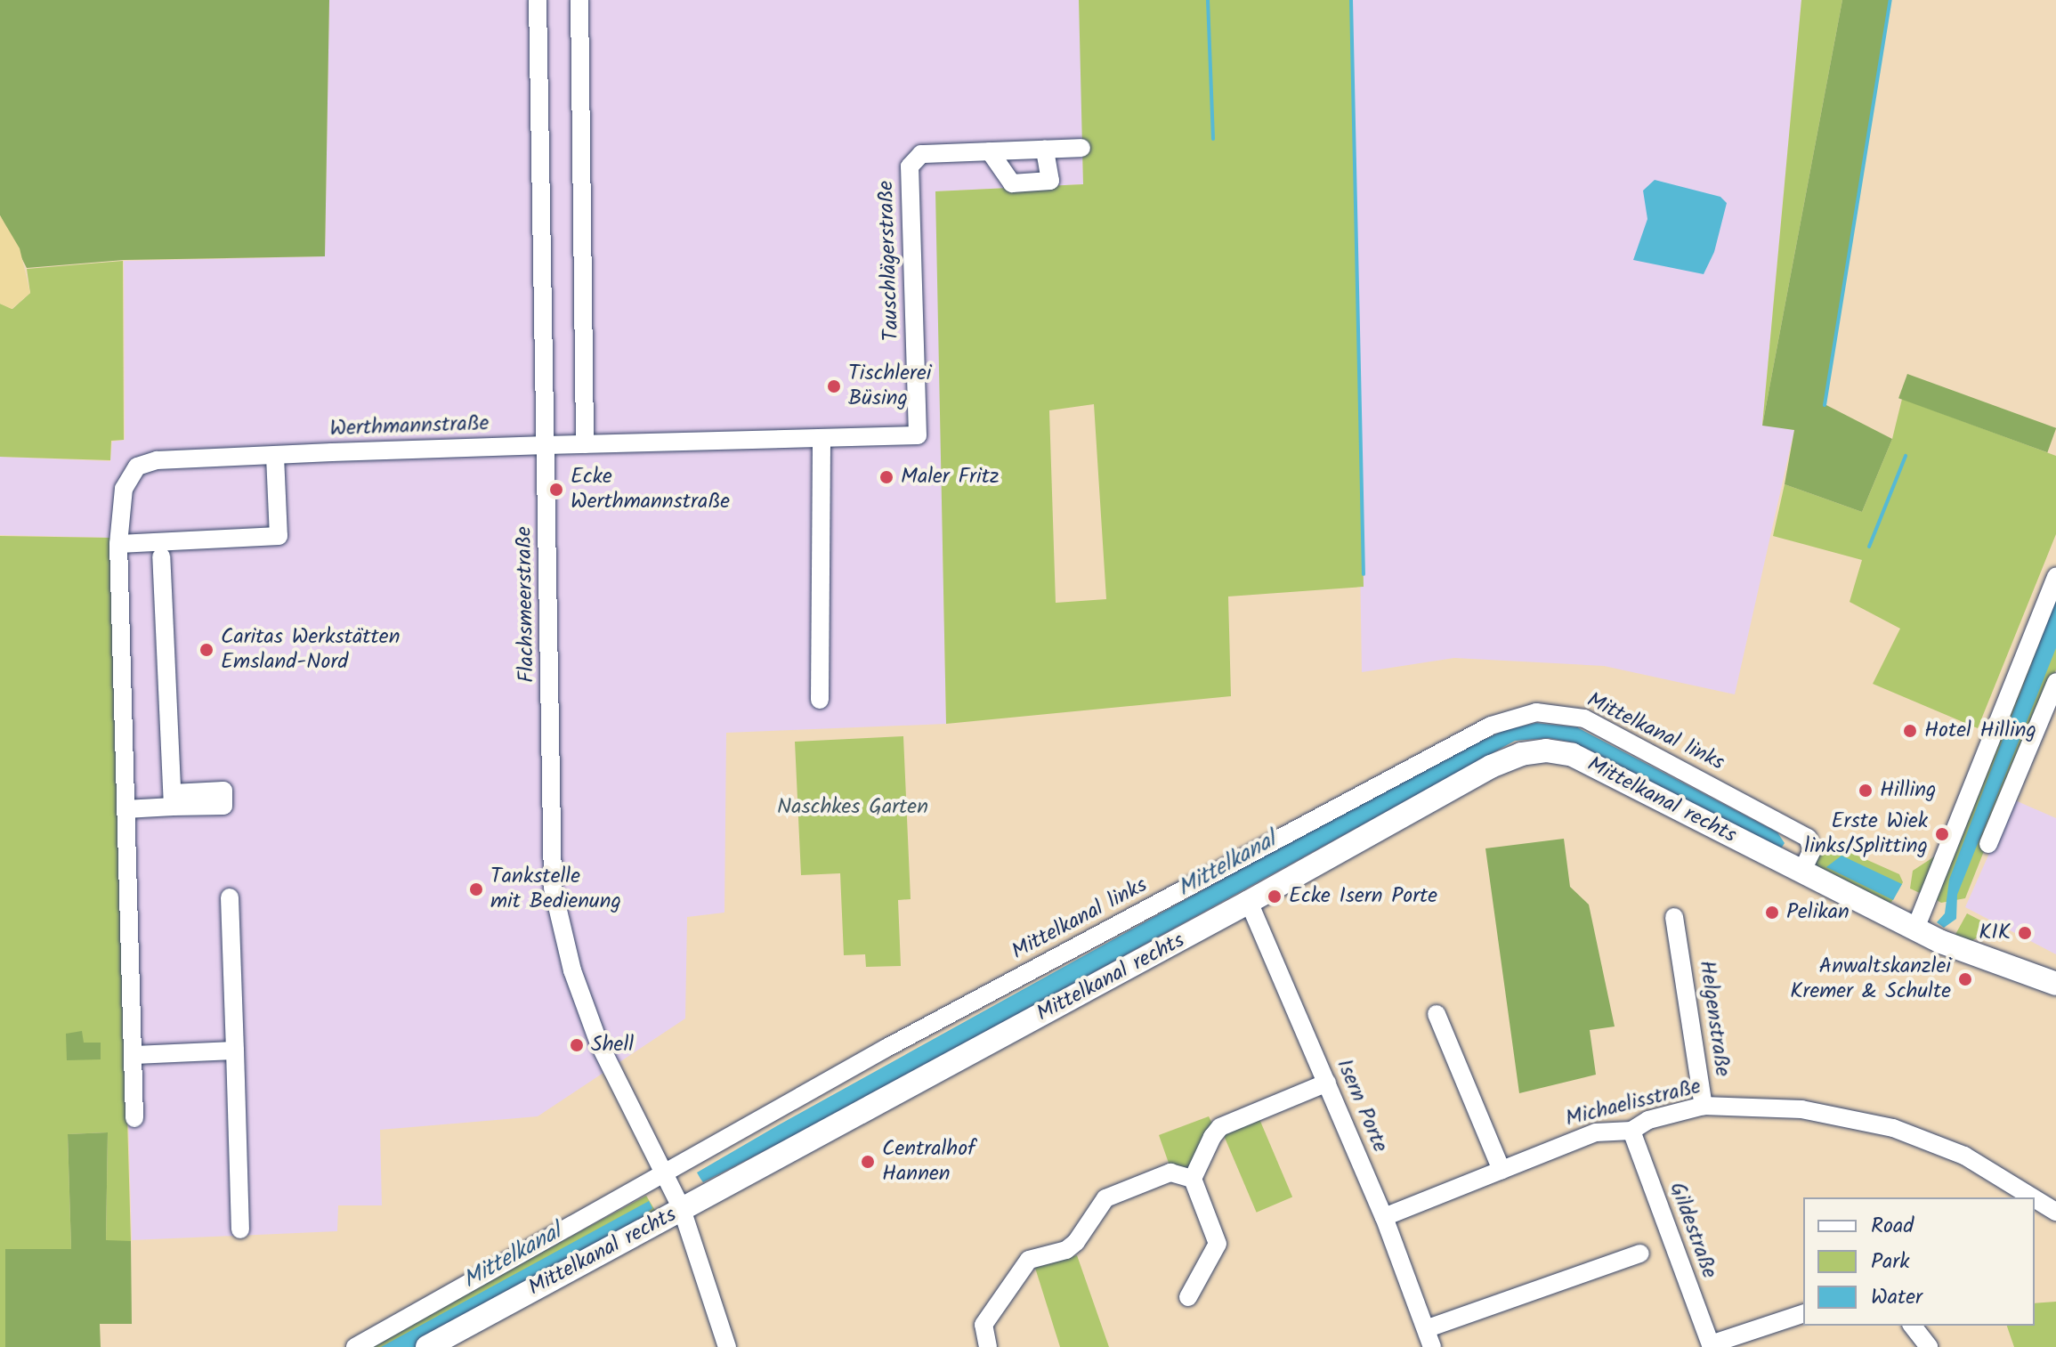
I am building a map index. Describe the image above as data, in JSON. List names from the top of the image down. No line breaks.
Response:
{"streets":{"main road":["Mittelkanal rechts"],"street":["Tauschlägerstraße","Werthmannstraße","Flachsmeerstraße","Mittelkanal links","Helgenstraße","Michaelisstraße","Isern Porte","Gildestraße"]},"crossings":[["Tauschlägerstraße","Werthmannstraße"],["Tauschlägerstraße","Flachsmeerstraße"],["Werthmannstraße","Flachsmeerstraße"],["Flachsmeerstraße","Mittelkanal links"],["Flachsmeerstraße","Mittelkanal rechts"],["Mittelkanal links","Mittelkanal rechts"],["Mittelkanal rechts","Isern Porte"],["Helgenstraße","Michaelisstraße"],["Michaelisstraße","Isern Porte"],["Michaelisstraße","Gildestraße"]],"water":["Mittelkanal"],"parks":["Naschkes Garten"],"places":["Tischlerei Büsing","Maler Fritz","Ecke Werthmannstraße","Caritas Werkstätten Emsland-Nord","Hotel Hilling","Hilling","Erste Wiek links/Splitting","Tankstelle mit Bedienung","Ecke Isern Porte","Pelikan","KIK","Anwaltskanzlei Kremer & Schulte","Shell","Centralhof Hannen"],"legend":["Road","Park","Water"]}
